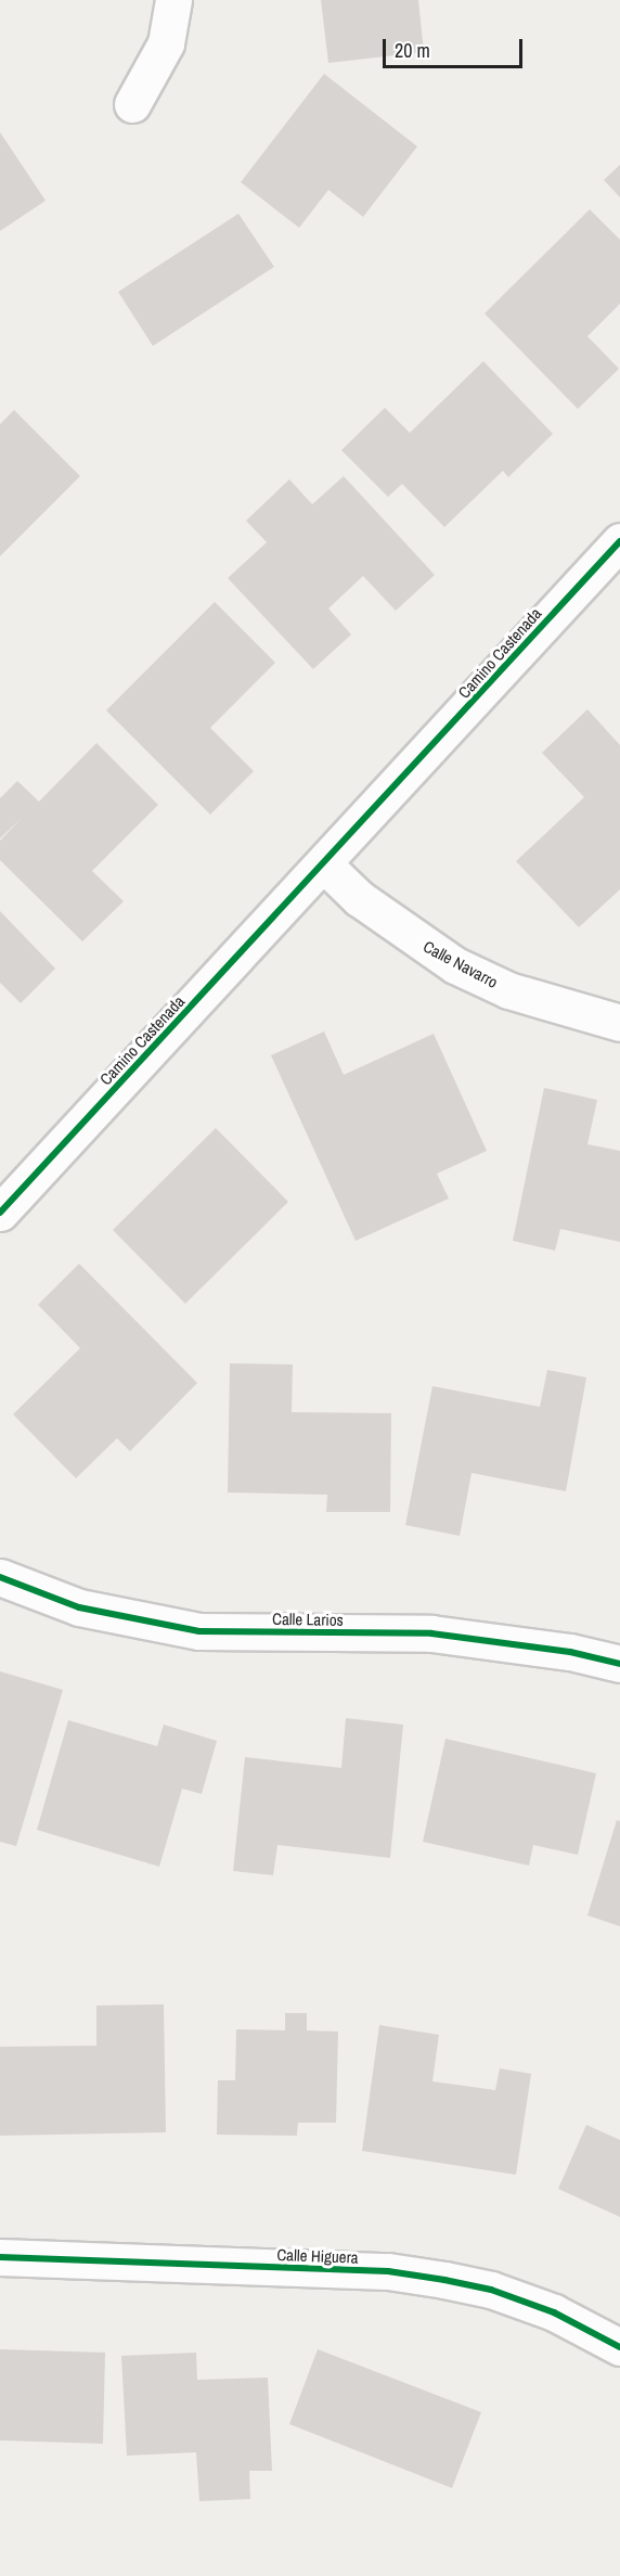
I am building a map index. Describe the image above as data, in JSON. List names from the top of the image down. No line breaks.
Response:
{"streets":{"street":["Camino Castenada","Calle Navarro","Calle Larios","Calle Higuera"]},"crossings":[["Camino Castenada","Calle Navarro"]],"scale_bar":"20 m"}
